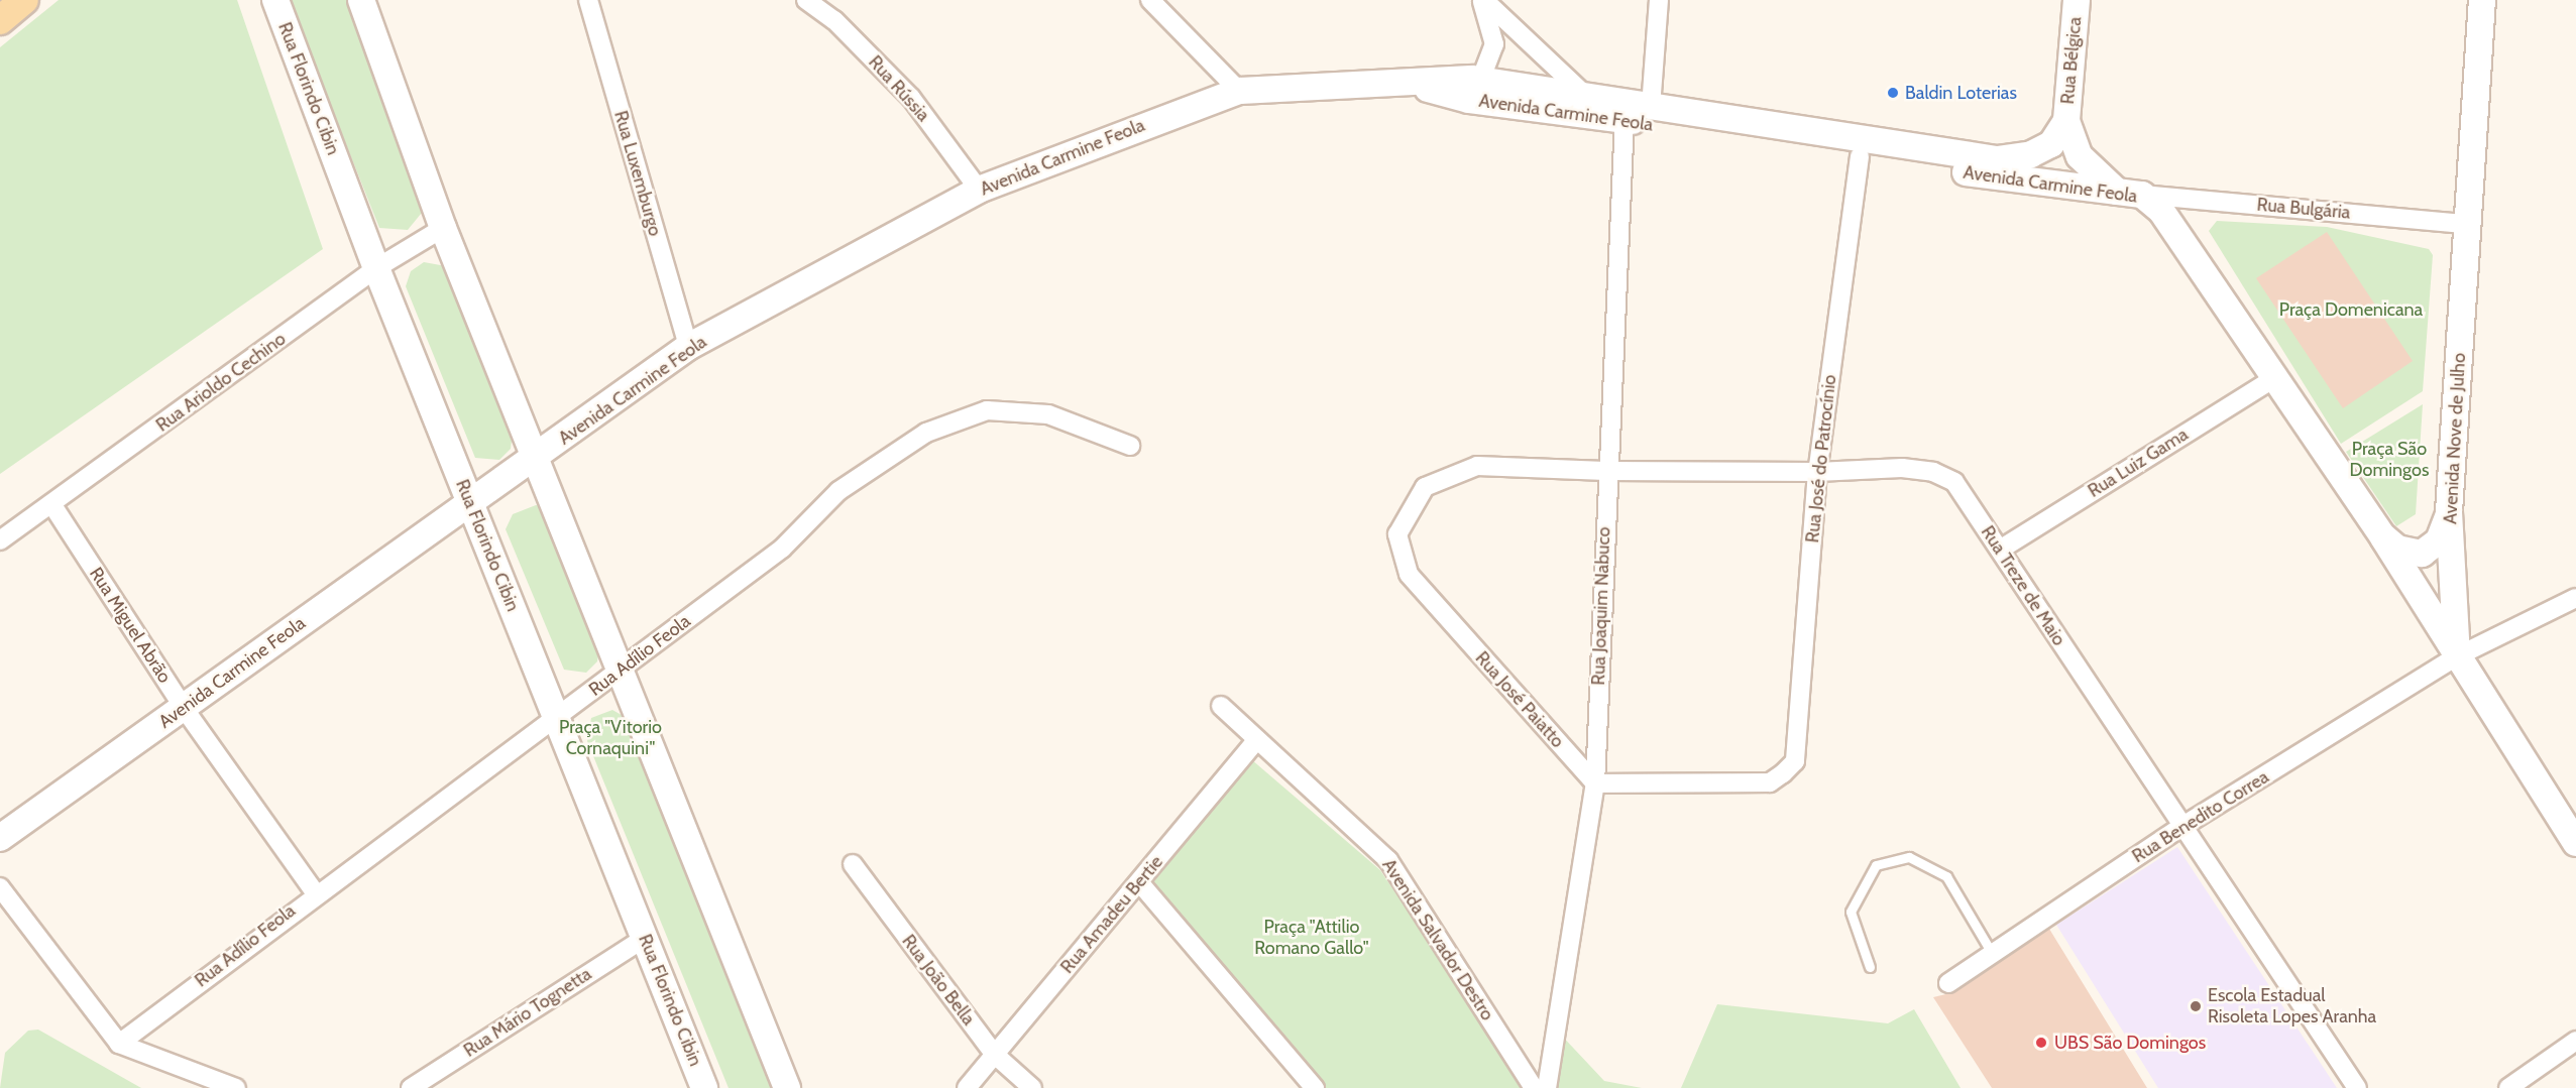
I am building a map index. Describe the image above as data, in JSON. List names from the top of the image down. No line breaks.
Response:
{"streets":{"main road":["Rua Bélgica","Rua Florindo Cibin","Avenida Carmine Feola","Avenida Nove de Julho"],"street":["Rua Rússia","Rua Luxemburgo","Rua Bulgária","Rua Arioldo Cechino","Rua José do Patrocínio","Rua Luiz Gama","Rua Treze de Maio","Rua Joaquim Nabuco","Rua Miguel Abrão","Rua Adílio Feola","Rua José Paiatto","Rua Benedito Correa","Rua Amadeu Bertie","Avenida Salvador Destro","Rua João Bella","Rua Mário Tognetta"]},"crossings":[["Rua Bélgica","Avenida Carmine Feola"],["Rua Florindo Cibin","Avenida Carmine Feola"],["Rua Florindo Cibin","Rua Arioldo Cechino"],["Rua Florindo Cibin","Rua Adílio Feola"],["Rua Florindo Cibin","Rua Mário Tognetta"],["Rua Rússia","Avenida Carmine Feola"],["Avenida Carmine Feola","Rua Luxemburgo"],["Avenida Carmine Feola","Rua Bulgária"],["Avenida Carmine Feola","Avenida Nove de Julho"],["Avenida Carmine Feola","Rua José do Patrocínio"],["Avenida Carmine Feola","Rua Luiz Gama"],["Avenida Carmine Feola","Rua Joaquim Nabuco"],["Avenida Carmine Feola","Rua Miguel Abrão"],["Avenida Carmine Feola","Rua Benedito Correa"],["Rua Bulgária","Avenida Nove de Julho"],["Rua Arioldo Cechino","Rua Miguel Abrão"],["Avenida Nove de Julho","Rua Benedito Correa"],["Rua José do Patrocínio","Rua Treze de Maio"],["Rua José do Patrocínio","Rua Joaquim Nabuco"],["Rua José do Patrocínio","Rua José Paiatto"],["Rua Luiz Gama","Rua Treze de Maio"],["Rua Treze de Maio","Rua Joaquim Nabuco"],["Rua Treze de Maio","Rua José Paiatto"],["Rua Treze de Maio","Rua Benedito Correa"],["Rua Joaquim Nabuco","Rua José Paiatto"],["Rua Miguel Abrão","Rua Adílio Feola"],["Rua Amadeu Bertie","Avenida Salvador Destro"],["Rua Amadeu Bertie","Rua João Bella"]],"parks":["Praça Domenicana","Praça São Domingos","Praça \"Vitorio Cornaquini\"","Praça \"Attilio Romano Gallo\""],"places":["Baldin Loterias","Escola Estadual Risoleta Lopes Aranha","UBS São Domingos"]}
